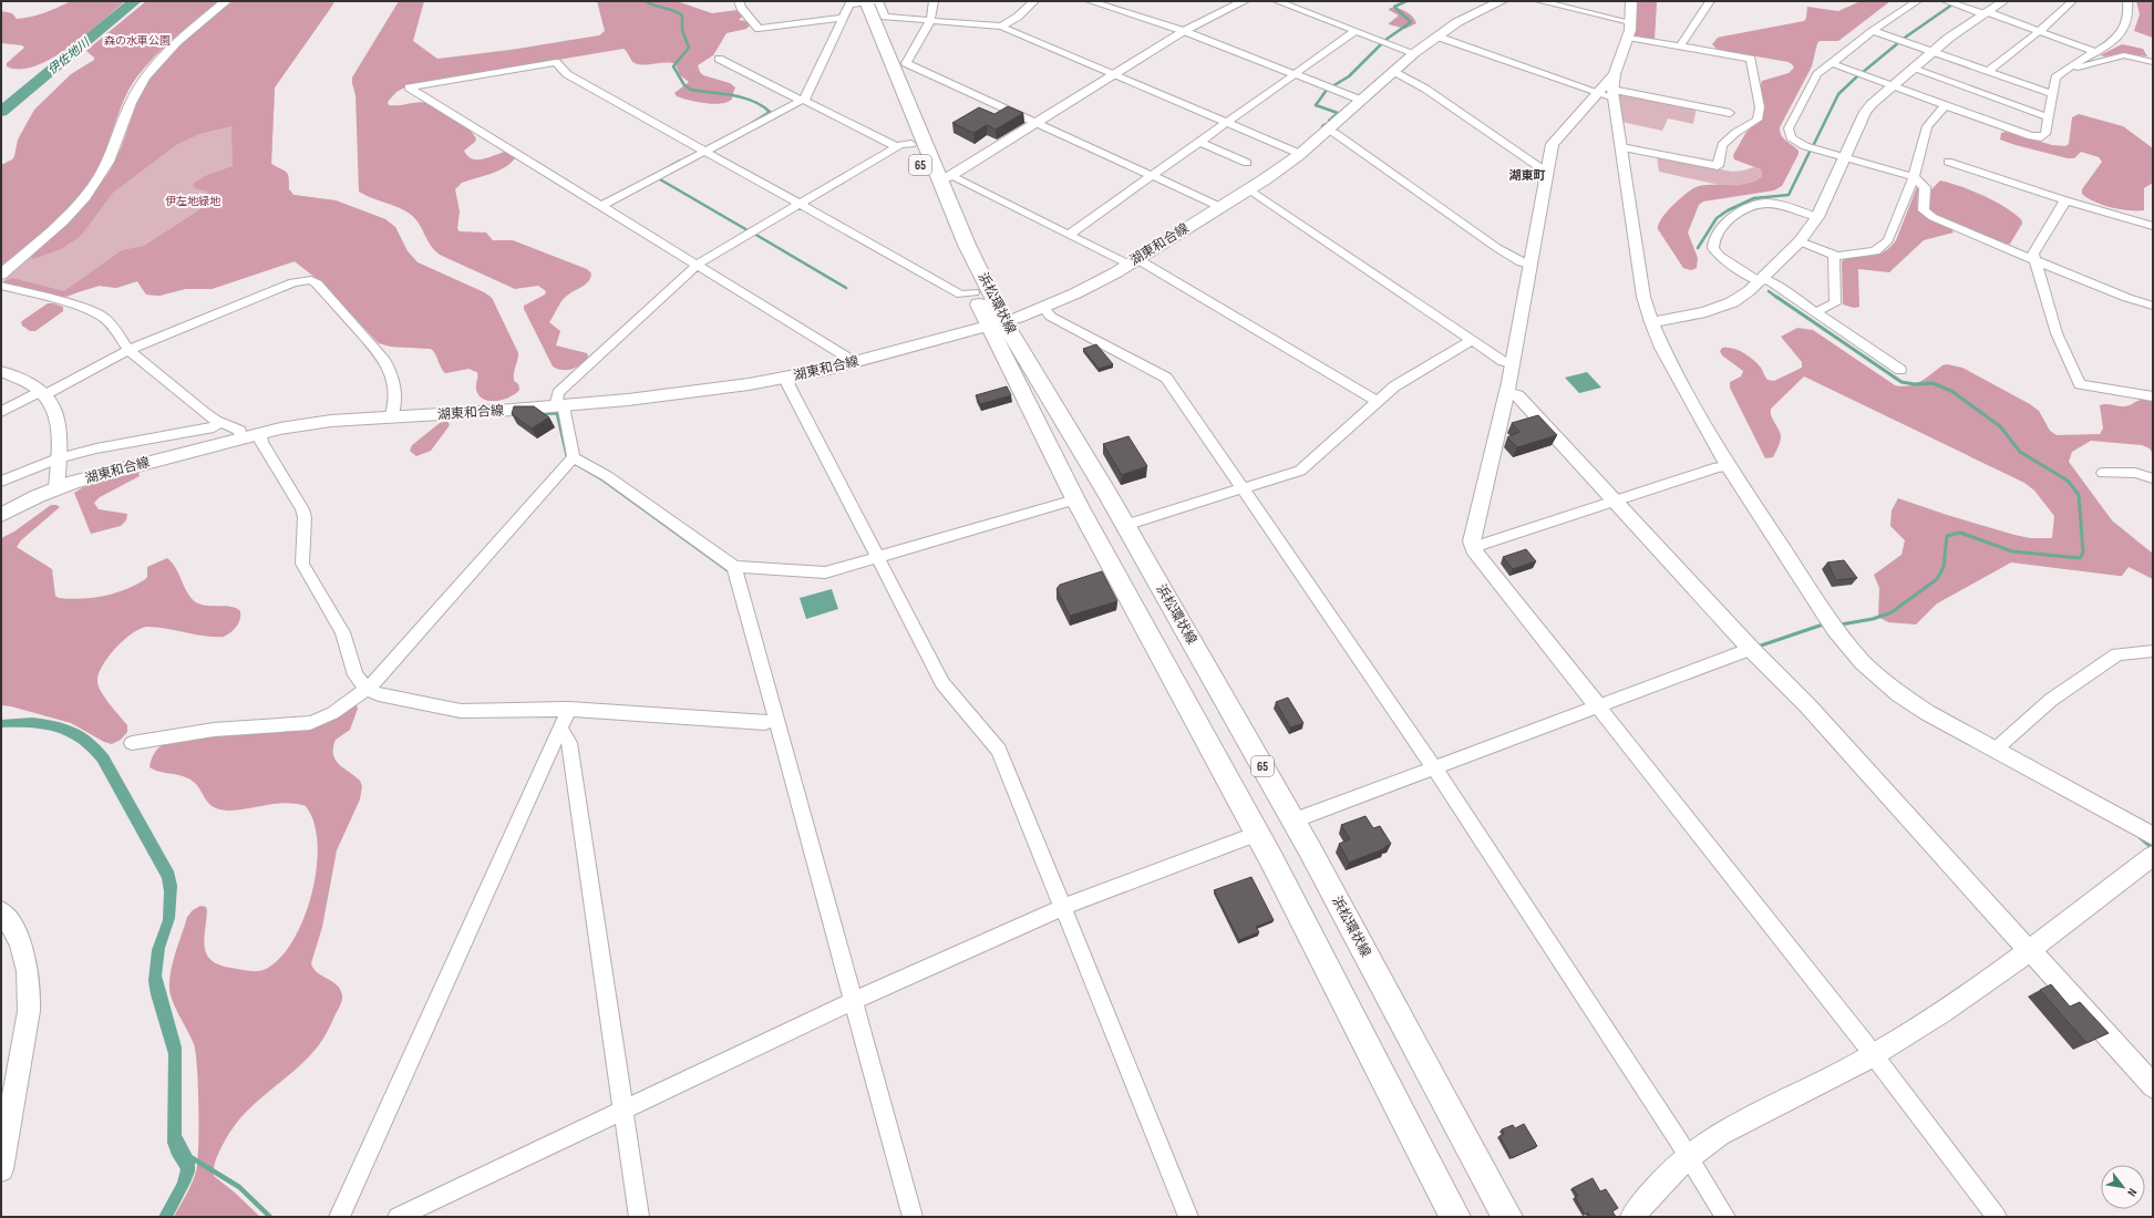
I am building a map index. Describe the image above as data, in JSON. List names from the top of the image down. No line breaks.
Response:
{"streets":{"main road":["65","湖東和合線","浜松環状線"]},"crossings":[["湖東和合線","浜松環状線"]],"districts":["湖東町"],"water":["伊佐地川"],"parks":["森の水車公園","伊左地緑地"],"north":"bottom right"}
